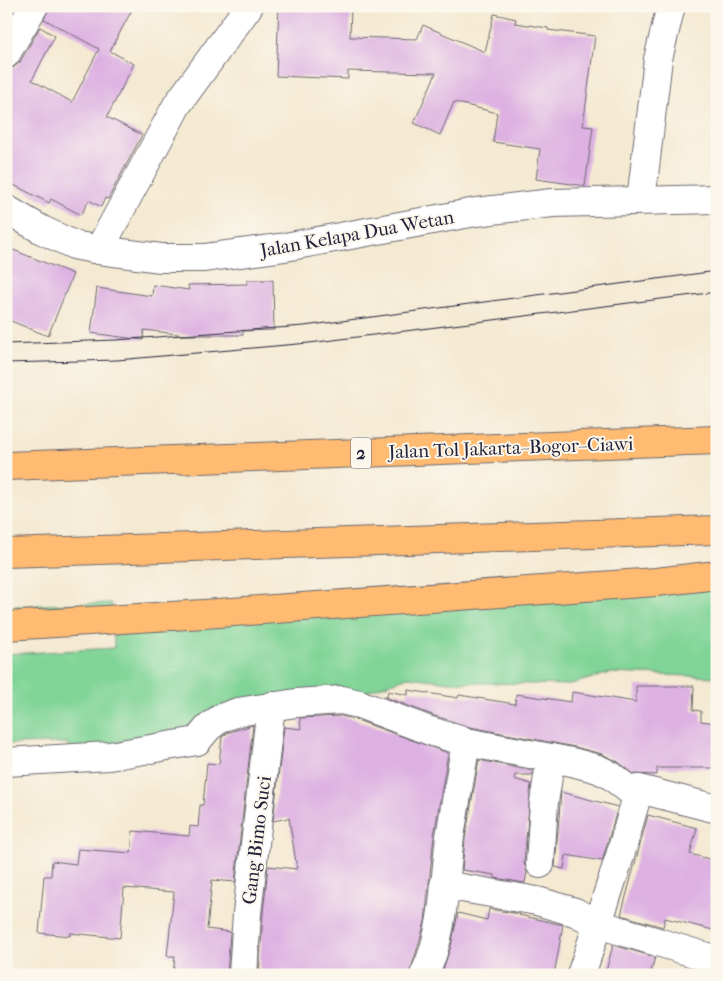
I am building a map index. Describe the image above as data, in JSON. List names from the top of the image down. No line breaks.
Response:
{"streets":{"highway":["Jalan Tol Jakarta–Bogor–Ciawi","2"],"street":["Jalan Kelapa Dua Wetan","Gang Bimo Suci"]}}
